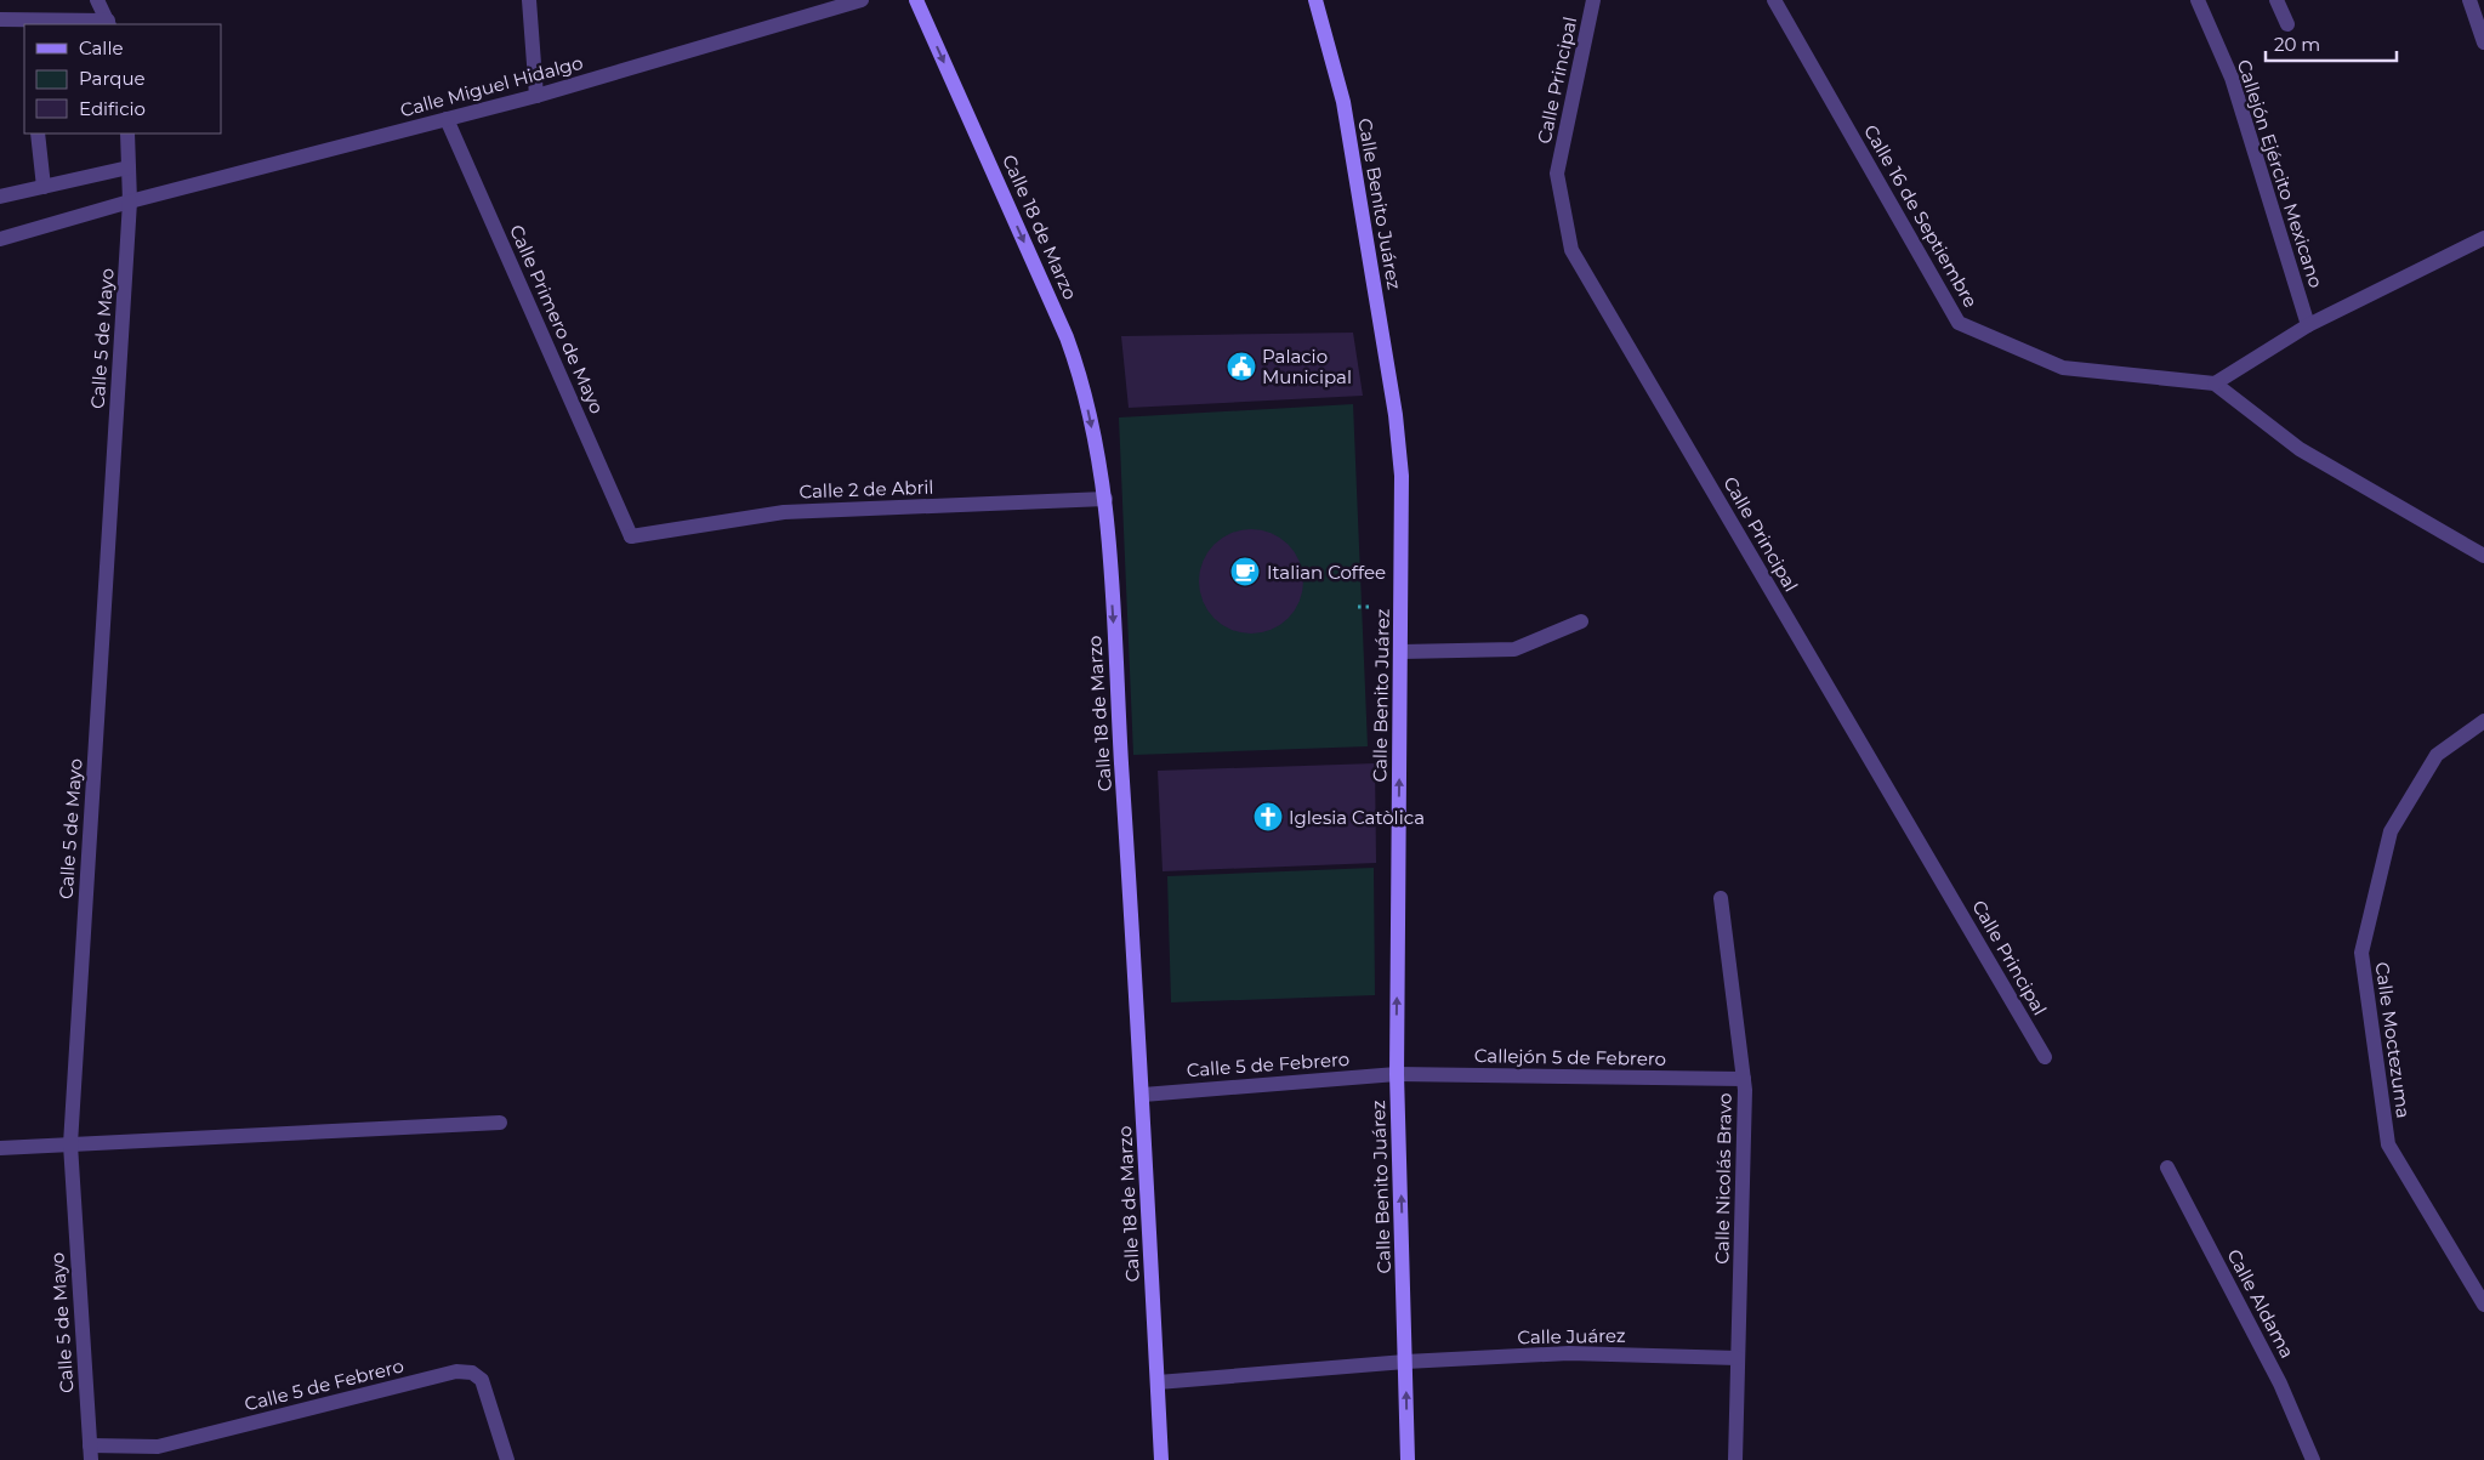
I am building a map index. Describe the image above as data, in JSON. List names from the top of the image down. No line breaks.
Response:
{"streets":{"main road":["Calle Benito Juárez","Calle 18 de Marzo"],"street":["Calle Principal","Calle Miguel Hidalgo","Callejón Ejército Mexicano","Calle 16 de Septiembre","Calle Primero de Mayo","Calle 5 de Mayo","Calle 2 de Abril","Calle Moctezuma","Callejón 5 de Febrero","Calle 5 de Febrero","Calle Nicolás Bravo","Calle Aldama","Calle Juárez"]},"crossings":[["Calle Miguel Hidalgo","Calle Primero de Mayo"],["Calle Miguel Hidalgo","Calle 5 de Mayo"],["Calle Benito Juárez","Callejón 5 de Febrero"],["Calle Benito Juárez","Calle 5 de Febrero"],["Calle Benito Juárez","Calle Juárez"],["Calle 18 de Marzo","Calle 2 de Abril"],["Calle 18 de Marzo","Calle 5 de Febrero"],["Calle Primero de Mayo","Calle 2 de Abril"],["Calle 5 de Mayo","Calle 5 de Febrero"],["Callejón 5 de Febrero","Calle 5 de Febrero"],["Callejón 5 de Febrero","Calle Nicolás Bravo"],["Calle Nicolás Bravo","Calle Juárez"]],"one_way":["Calle Benito Juárez","Calle 18 de Marzo"],"places":{"public building":["Palacio Municipal"],"cafe":["Italian Coffee"],"church":["Iglesia Catòlica"]},"legend":["Calle","Parque","Edificio"],"scale_bar":"20 m"}
